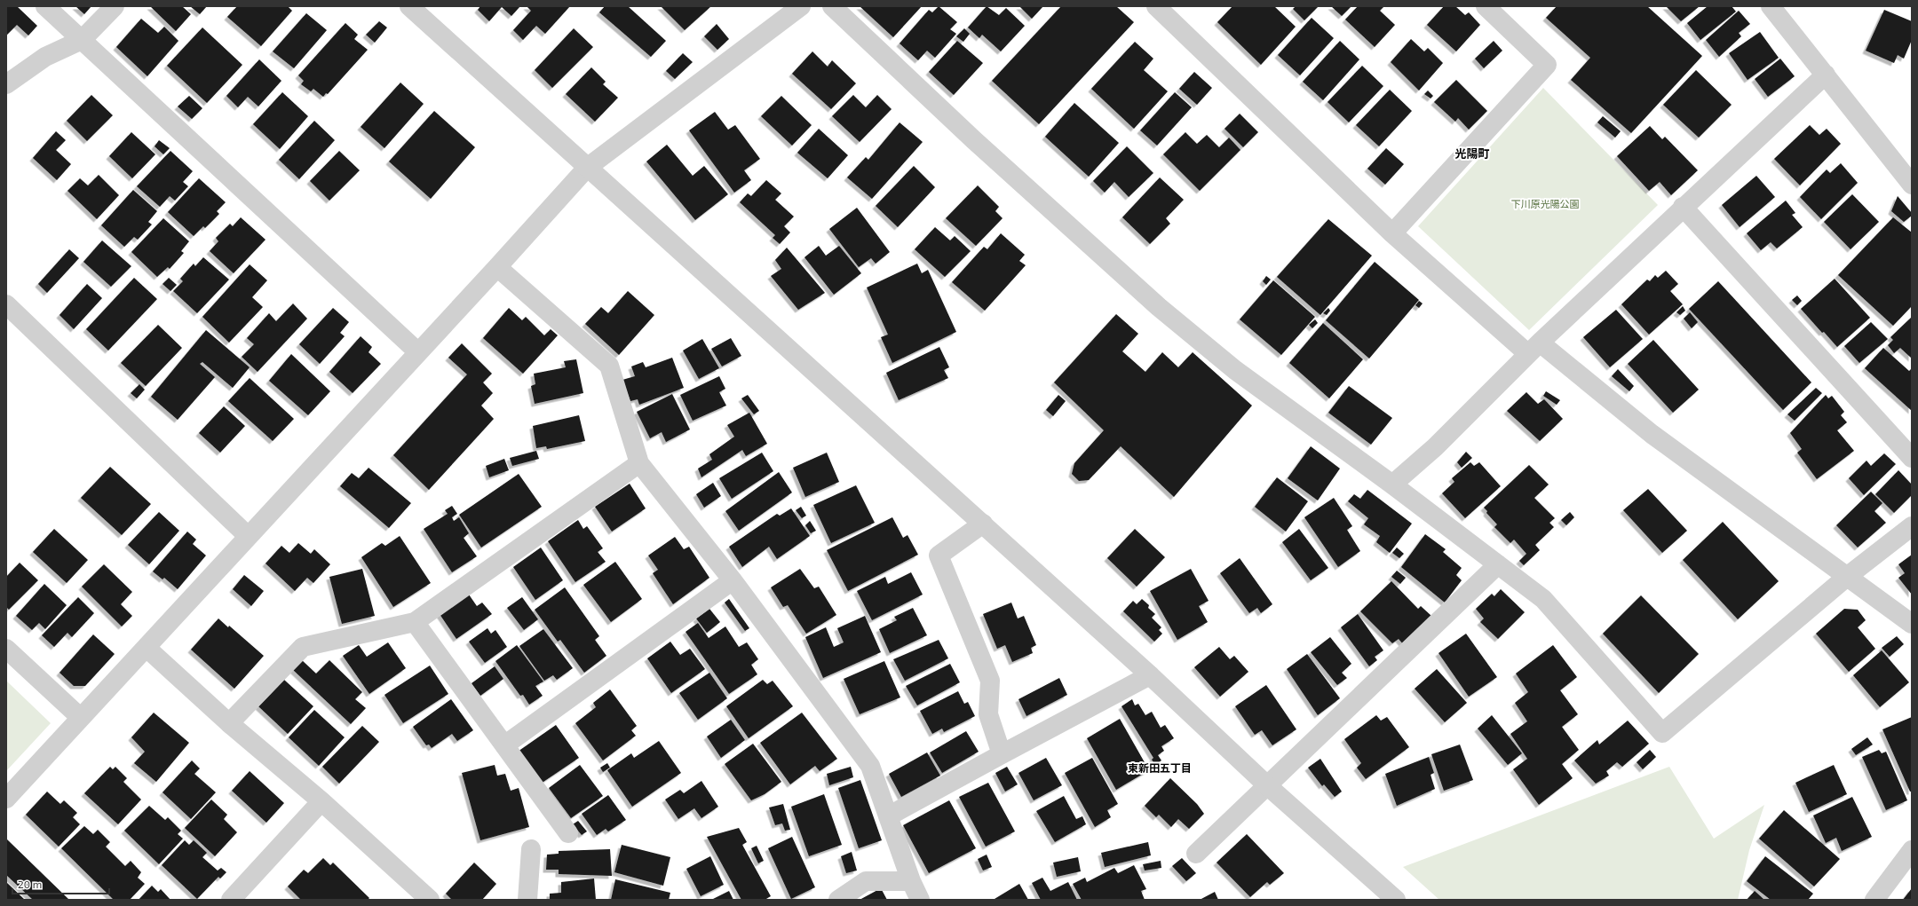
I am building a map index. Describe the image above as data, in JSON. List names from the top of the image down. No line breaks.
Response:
{"districts":["光陽町","東新田五丁目"],"parks":["下川原光陽公園"],"scale_bar":"20 m"}
